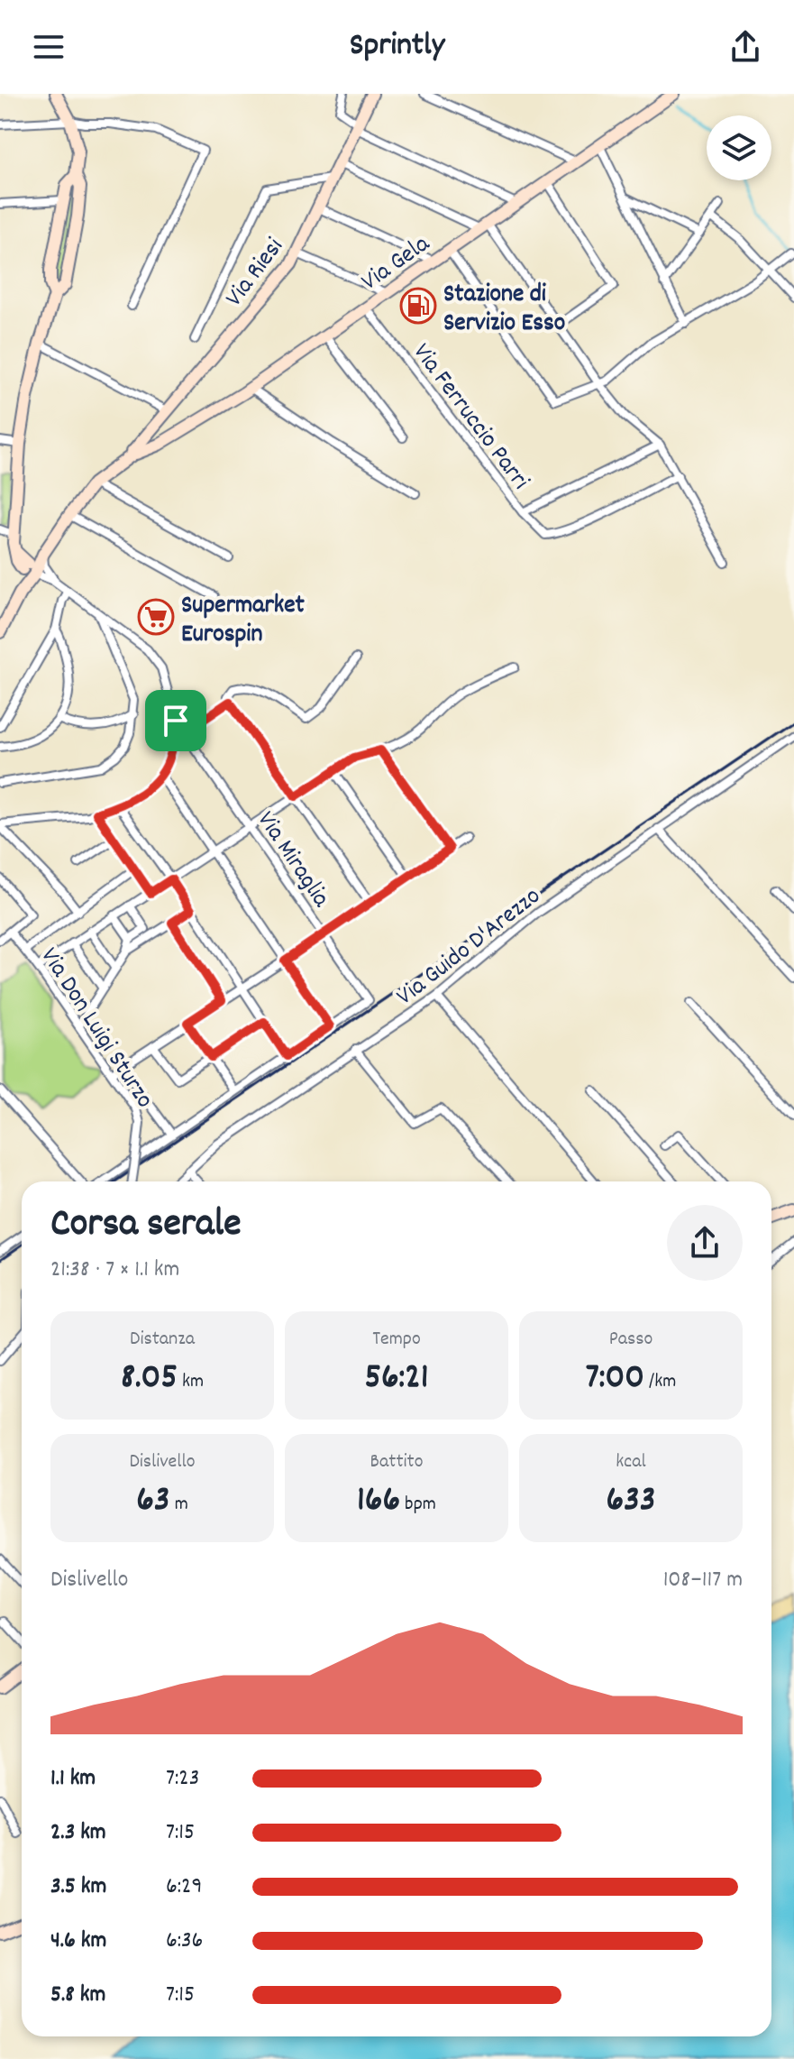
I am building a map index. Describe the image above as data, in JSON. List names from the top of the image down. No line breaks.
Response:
{"streets":{"main road":["Via Gela","Via Riesi"],"street":["Via Ferruccio Parri","Via Miraglia","Via Guido D'Arezzo","Via Don Luigi Sturzo"]},"crossings":[["Via Gela","Via Riesi"],["Via Gela","Via Ferruccio Parri"]],"places":{"fuel station":["Stazione di Servizio Esso"],"supermarket":["Supermarket Eurospin"]},"page":{"header":"Sprintly","heading":["Corsa serale","21:38 · 7 × 1.1 km"],"stats":[["Distanza","8.05 km"],["Tempo","56:21"],["Passo","7:00 /km"],["Dislivello","63 m"],["Battito","166 bpm"],["kcal","633"]],"chart":["Dislivello","108–117 m"],"list":[{"name":"1.1 km","note":"7:23"},{"name":"2.3 km","note":"7:15"},{"name":"3.5 km","note":"6:29"},{"name":"4.6 km","note":"6:36"},{"name":"5.8 km","note":"7:15"}]}}
